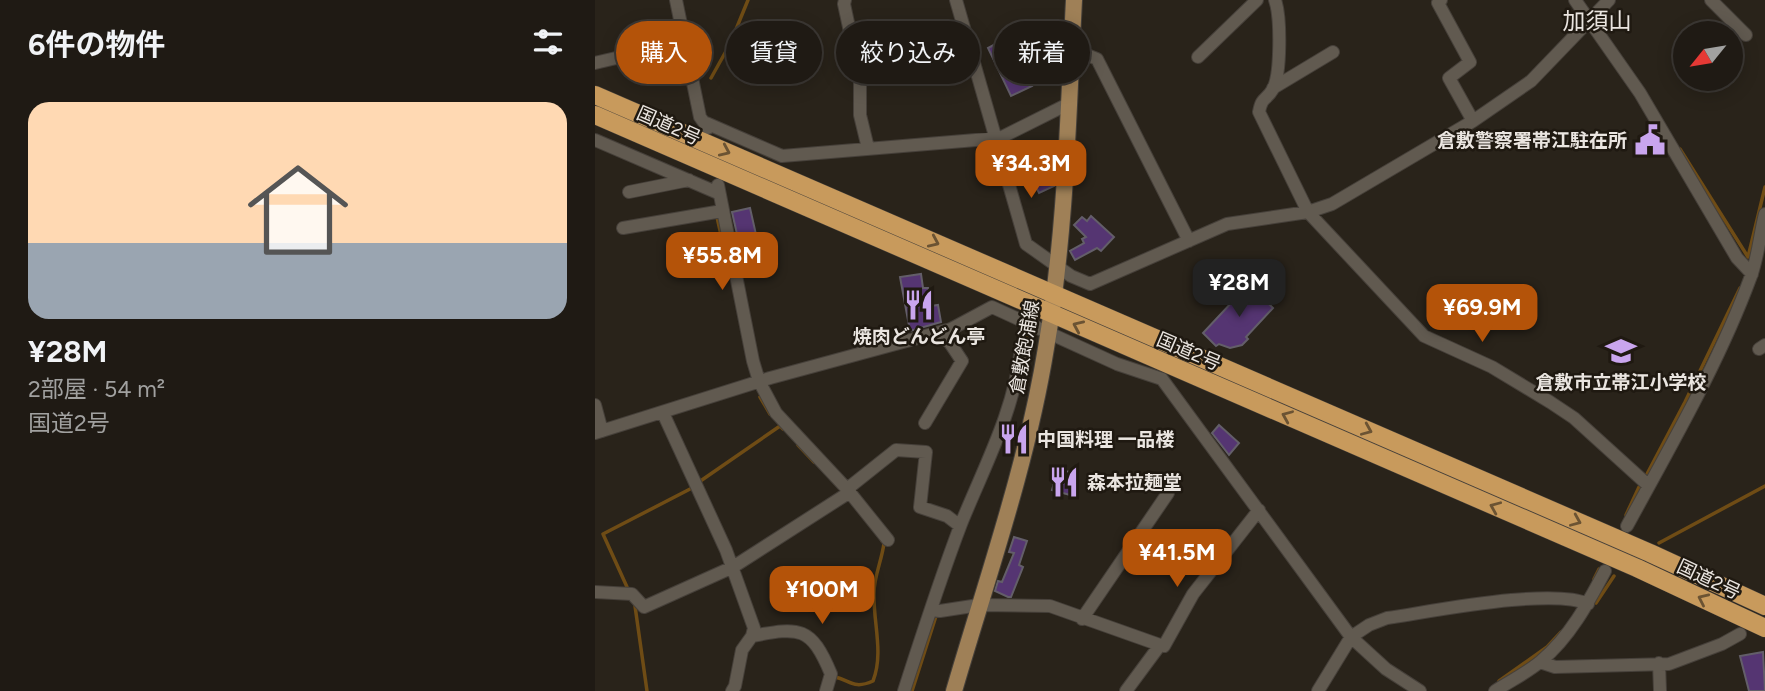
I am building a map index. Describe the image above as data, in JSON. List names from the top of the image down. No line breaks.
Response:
{"streets":{"highway":["国道2号"],"main road":["倉敷飽浦線"]},"crossings":[["国道2号","倉敷飽浦線"]],"districts":["加須山"],"places":{"public building":["倉敷警察署帯江駐在所"],"restaurant":["焼肉どんどん亭","中国料理 一品楼","森本拉麺堂"],"school or university":["倉敷市立帯江小学校"]},"north":"bottom left","page":{"heading":"6件の物件","chip":["購入","賃貸","絞り込み","新着"],"list":[{"name":"¥28M","note":"2部屋 · 54 m² · 国道2号"}],"price":["¥34.3M","¥55.8M","¥28M","¥69.9M","¥41.5M","¥100M"]}}
